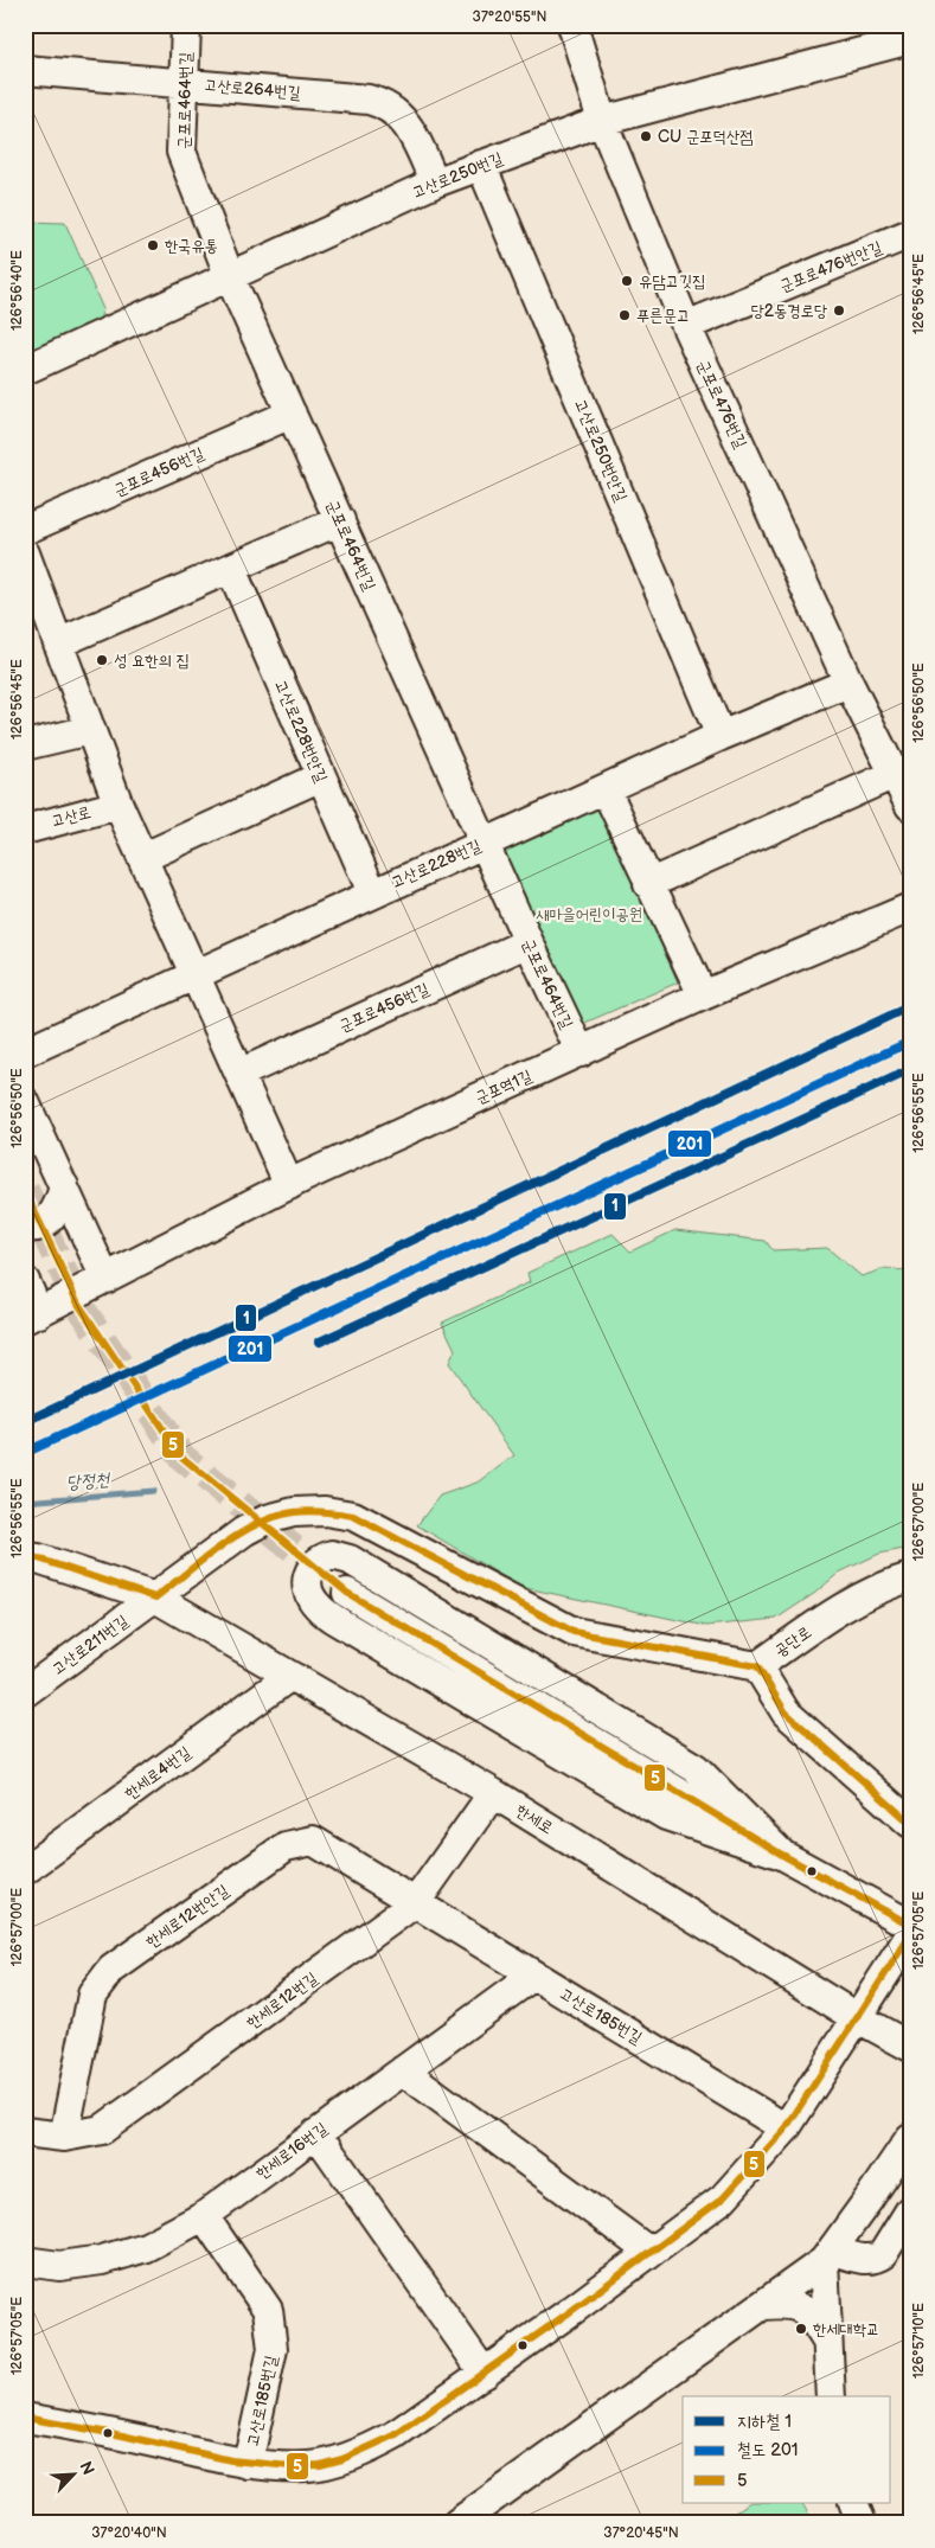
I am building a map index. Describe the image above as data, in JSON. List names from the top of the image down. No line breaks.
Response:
{"streets":{"street":["고산로264번길","군포로464번길","고산로250번길","군포로476번안길","군포로476번길","고산로250번안길","군포로456번길","고산로228번안길","고산로","고산로228번길","군포역1길","공단로","고산로211번길","한세로4번길","한세로","한세로12번안길","한세로12번길","고산로185번길","한세로16번길"]},"crossings":[["고산로264번길","군포로464번길"],["고산로264번길","고산로250번길"],["군포로464번길","고산로250번길"],["군포로464번길","군포로456번길"],["군포로464번길","고산로228번길"],["군포로464번길","군포역1길"],["고산로250번길","군포로476번길"],["고산로250번길","고산로250번안길"],["군포로476번안길","군포로476번길"],["군포로476번길","고산로228번길"],["고산로250번안길","고산로228번길"],["고산로228번안길","고산로228번길"],["공단로","고산로211번길"],["공단로","한세로"],["고산로211번길","한세로"],["한세로4번길","한세로"],["한세로","한세로12번길"],["한세로","고산로185번길"],["한세로12번안길","한세로12번길"],["한세로12번안길","고산로185번길"],["한세로12번길","고산로185번길"],["고산로185번길","한세로16번길"]],"water":["당정천"],"parks":["새마을어린이공원"],"places":["CU 군포덕산점","한국유통","유담고깃집","당2동경로당","푸른문고","성 요한의 집","한세대학교"],"lines":["metro line 1","rail line 201","transit line 5"],"legend":["지하철 1","철도 201","5"],"north":"top right","coordinates":["37°20'55\"N","126°56'40\"E","126°56'45\"E","126°56'50\"E","126°56'55\"E","126°57'00\"E","126°57'05\"E","126°57'10\"E","37°20'40\"N","37°20'45\"N"]}
